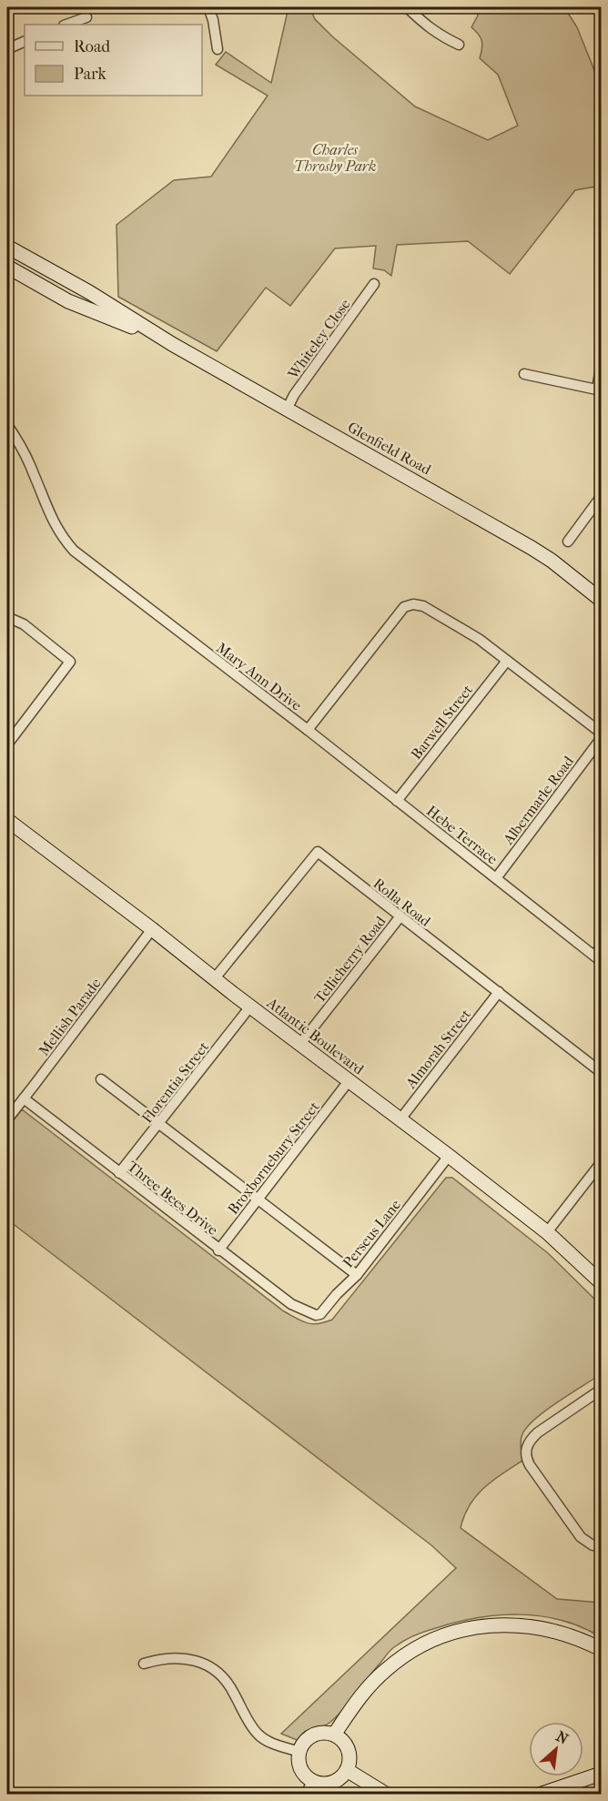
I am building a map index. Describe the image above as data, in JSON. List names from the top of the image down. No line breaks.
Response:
{"streets":{"main road":["Glenfield Road","Atlantic Boulevard"],"street":["Whiteley Close","Mary Ann Drive","Barwell Street","Albermarle Road","Hebe Terrace","Rolla Road","Tellicherry Road","Mellish Parade","Almorah Street","Florentia Street","Broxbornebury Street","Three Bees Drive","Perseus Lane"]},"crossings":[["Whiteley Close","Glenfield Road"],["Mary Ann Drive","Barwell Street"],["Mary Ann Drive","Hebe Terrace"],["Barwell Street","Hebe Terrace"],["Albermarle Road","Hebe Terrace"],["Rolla Road","Tellicherry Road"],["Rolla Road","Atlantic Boulevard"],["Rolla Road","Almorah Street"],["Tellicherry Road","Atlantic Boulevard"],["Mellish Parade","Atlantic Boulevard"],["Mellish Parade","Three Bees Drive"],["Atlantic Boulevard","Almorah Street"],["Atlantic Boulevard","Florentia Street"],["Atlantic Boulevard","Broxbornebury Street"],["Atlantic Boulevard","Perseus Lane"],["Florentia Street","Three Bees Drive"],["Broxbornebury Street","Three Bees Drive"],["Three Bees Drive","Perseus Lane"]],"parks":["Charles Throsby Park"],"legend":["Road","Park"],"north":"top right"}
